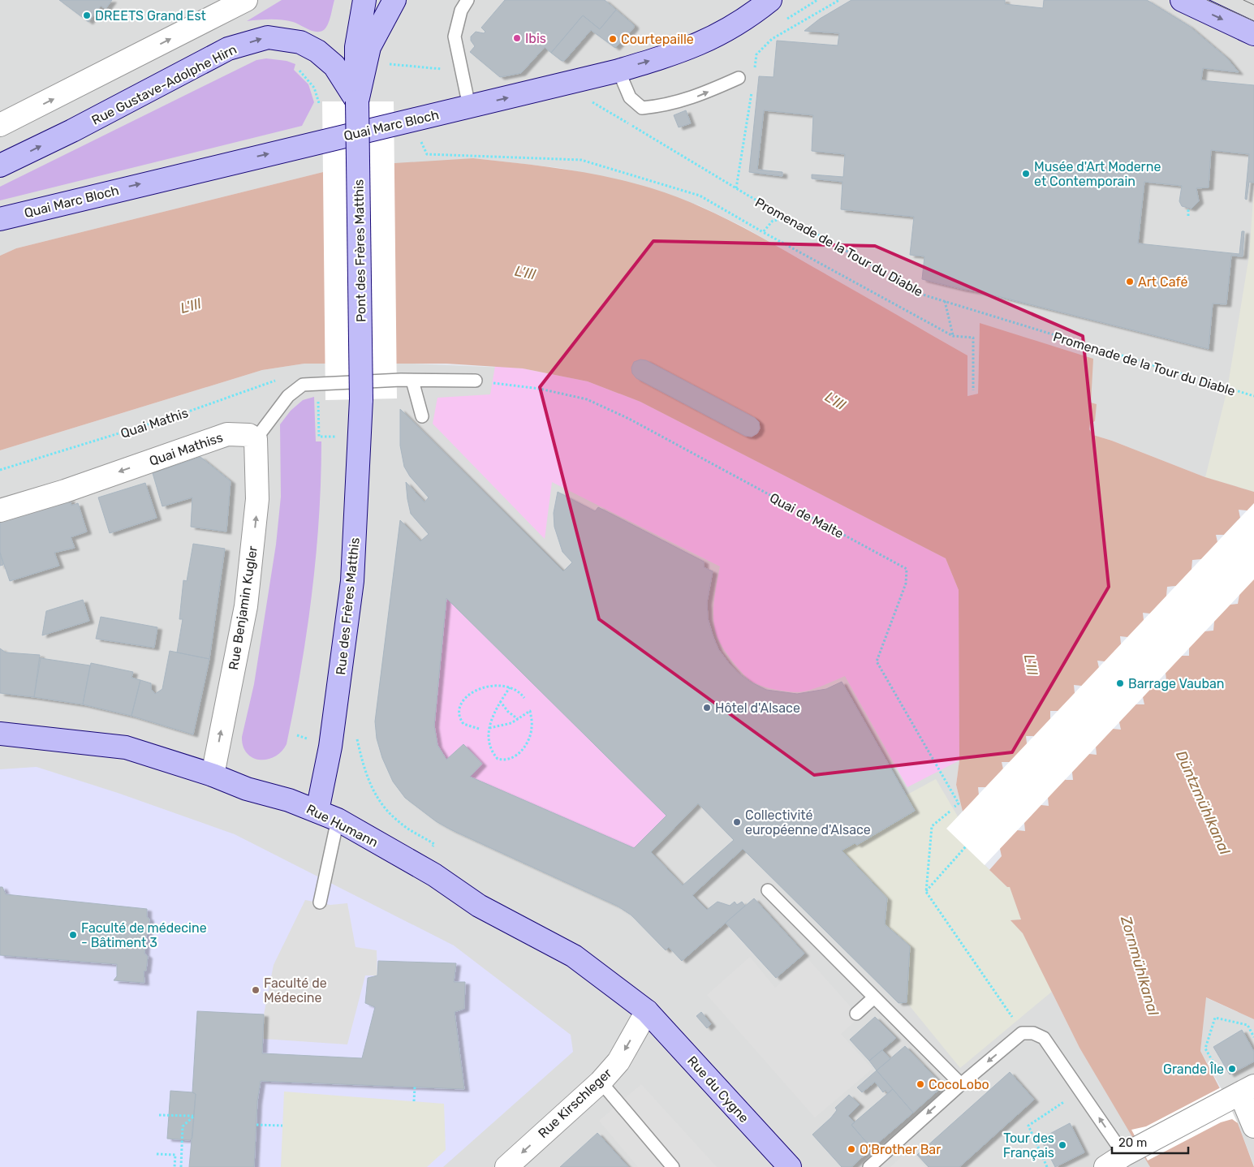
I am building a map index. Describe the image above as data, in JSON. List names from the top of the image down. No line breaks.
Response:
{"streets":{"street":["Rue Gustave-Adolphe Hirn","Quai Marc Bloch","Pont des Frères Matthis","Quai Mathiss","Rue des Frères Matthis","Rue Benjamin Kugler","Rue Humann","Rue du Cygne","Rue Kirschleger"],"path":["Promenade de la Tour du Diable","Quai Mathis","Quai de Malte"]},"crossings":[["Rue Gustave-Adolphe Hirn","Pont des Frères Matthis"],["Pont des Frères Matthis","Rue des Frères Matthis"],["Quai Mathiss","Rue Benjamin Kugler"],["Rue des Frères Matthis","Rue Humann"],["Rue Benjamin Kugler","Rue Humann"],["Rue Humann","Rue du Cygne"],["Rue Humann","Rue Kirschleger"],["Rue du Cygne","Rue Kirschleger"]],"one_way":["Quai Mathiss","Rue Benjamin Kugler","Rue Kirschleger"],"water":["L'Ill","Düntzmühlkanal","Zornmühlkanal"],"places":["DREETS Grand Est","Ibis","Courtepaille","Musée d'Art Moderne et Contemporain","Art Café","Barrage Vauban","Hôtel d'Alsace","Collectivité européenne d'Alsace","Faculté de médecine - Bâtiment 3","Faculté de Médecine","Grande Île","CocoLobo","Tour des Français","O'Brother Bar"],"scale_bar":"20 m"}
